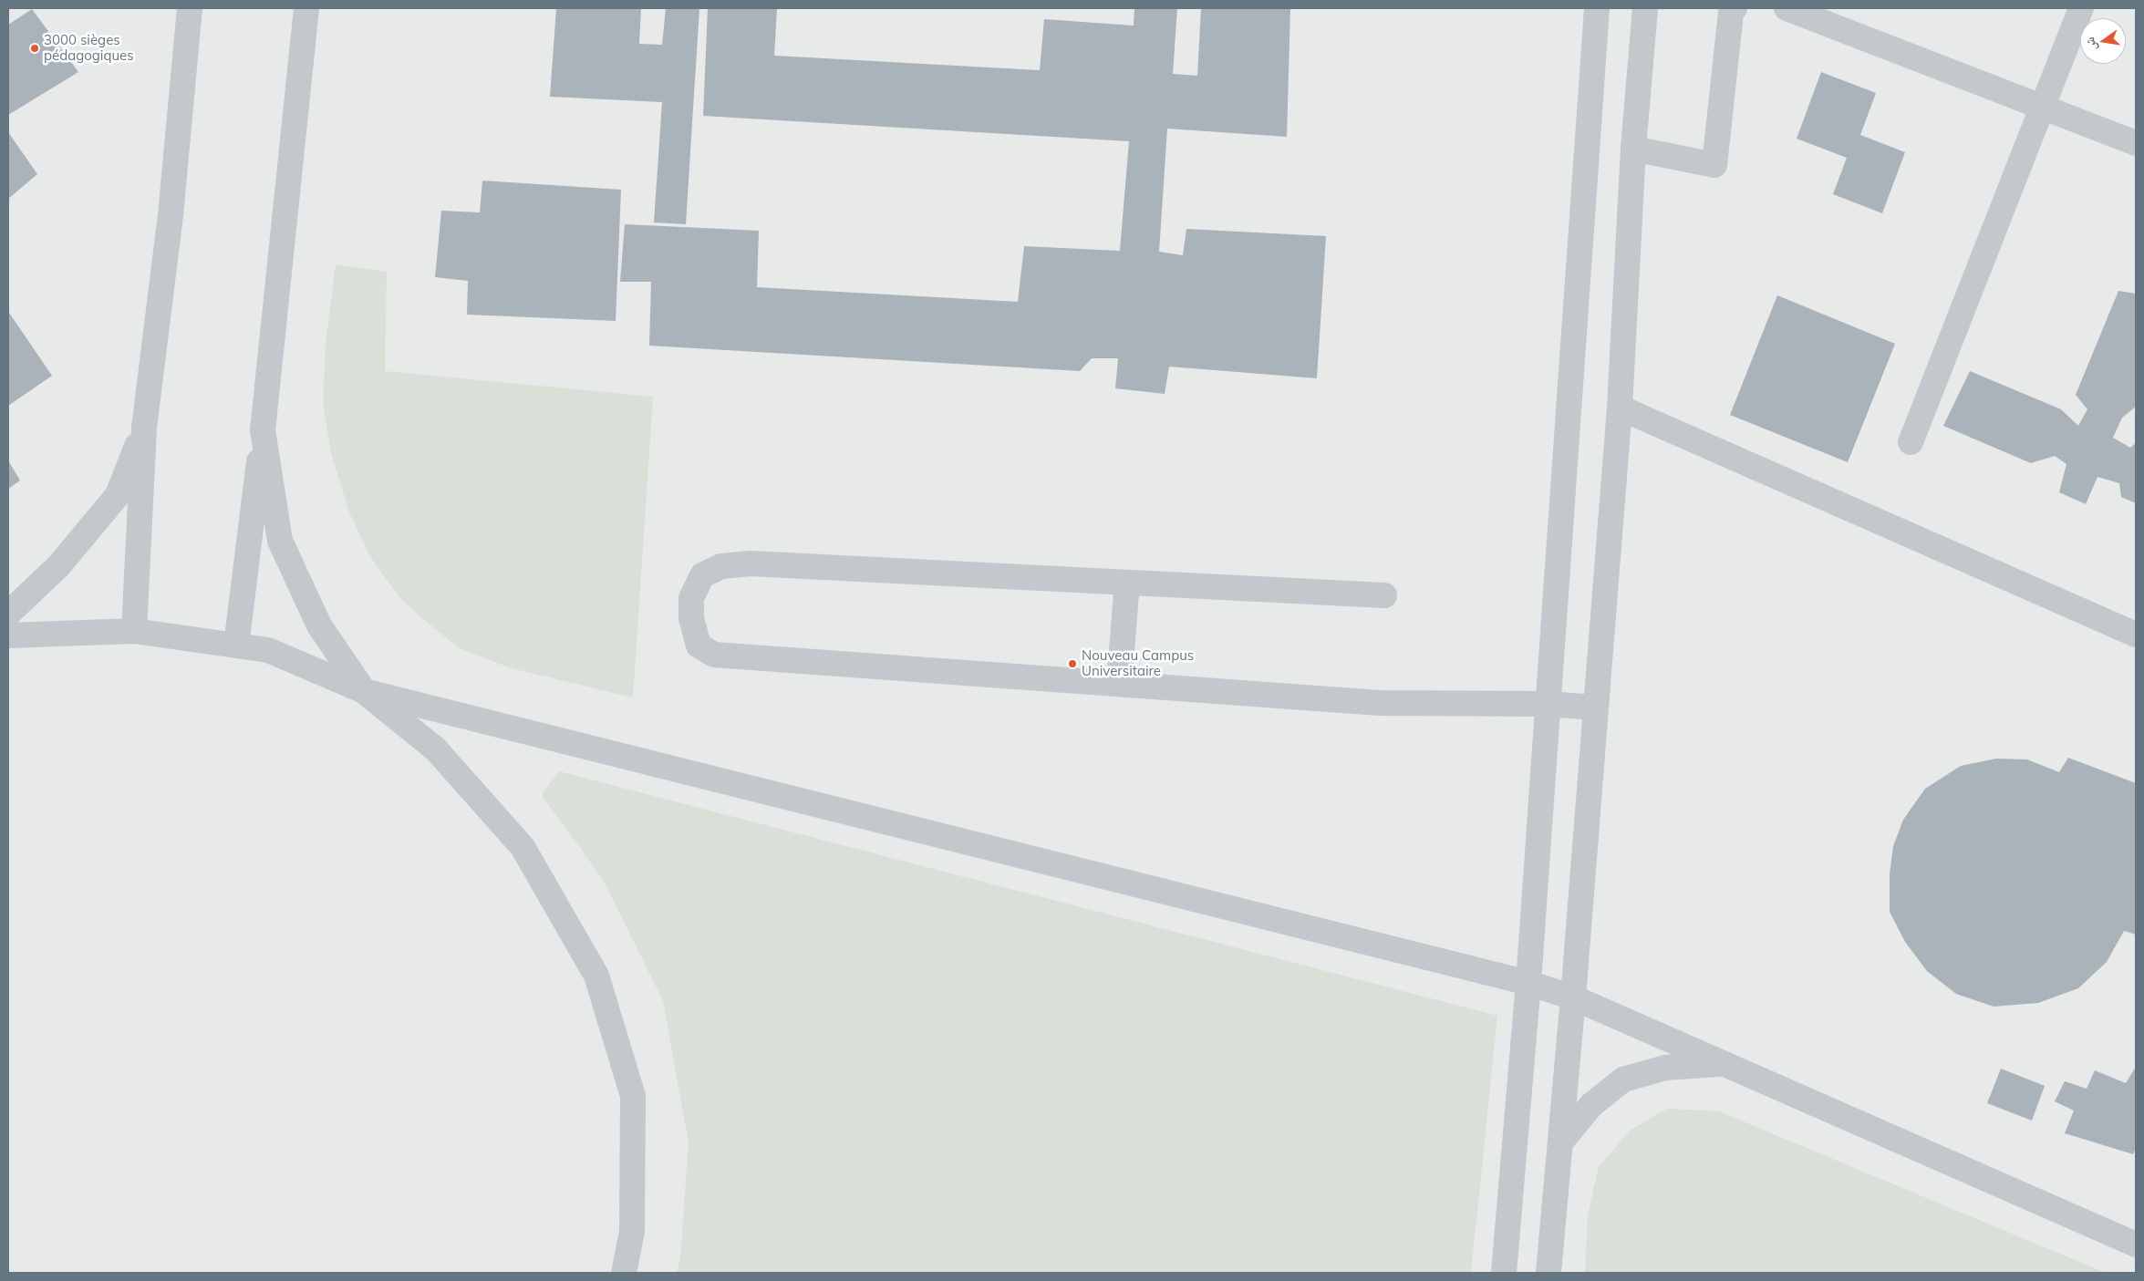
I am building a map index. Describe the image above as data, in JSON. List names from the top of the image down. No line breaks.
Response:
{"places":["3000 sièges pédagogiques","Nouveau Campus Universitaire"],"north":"left"}
